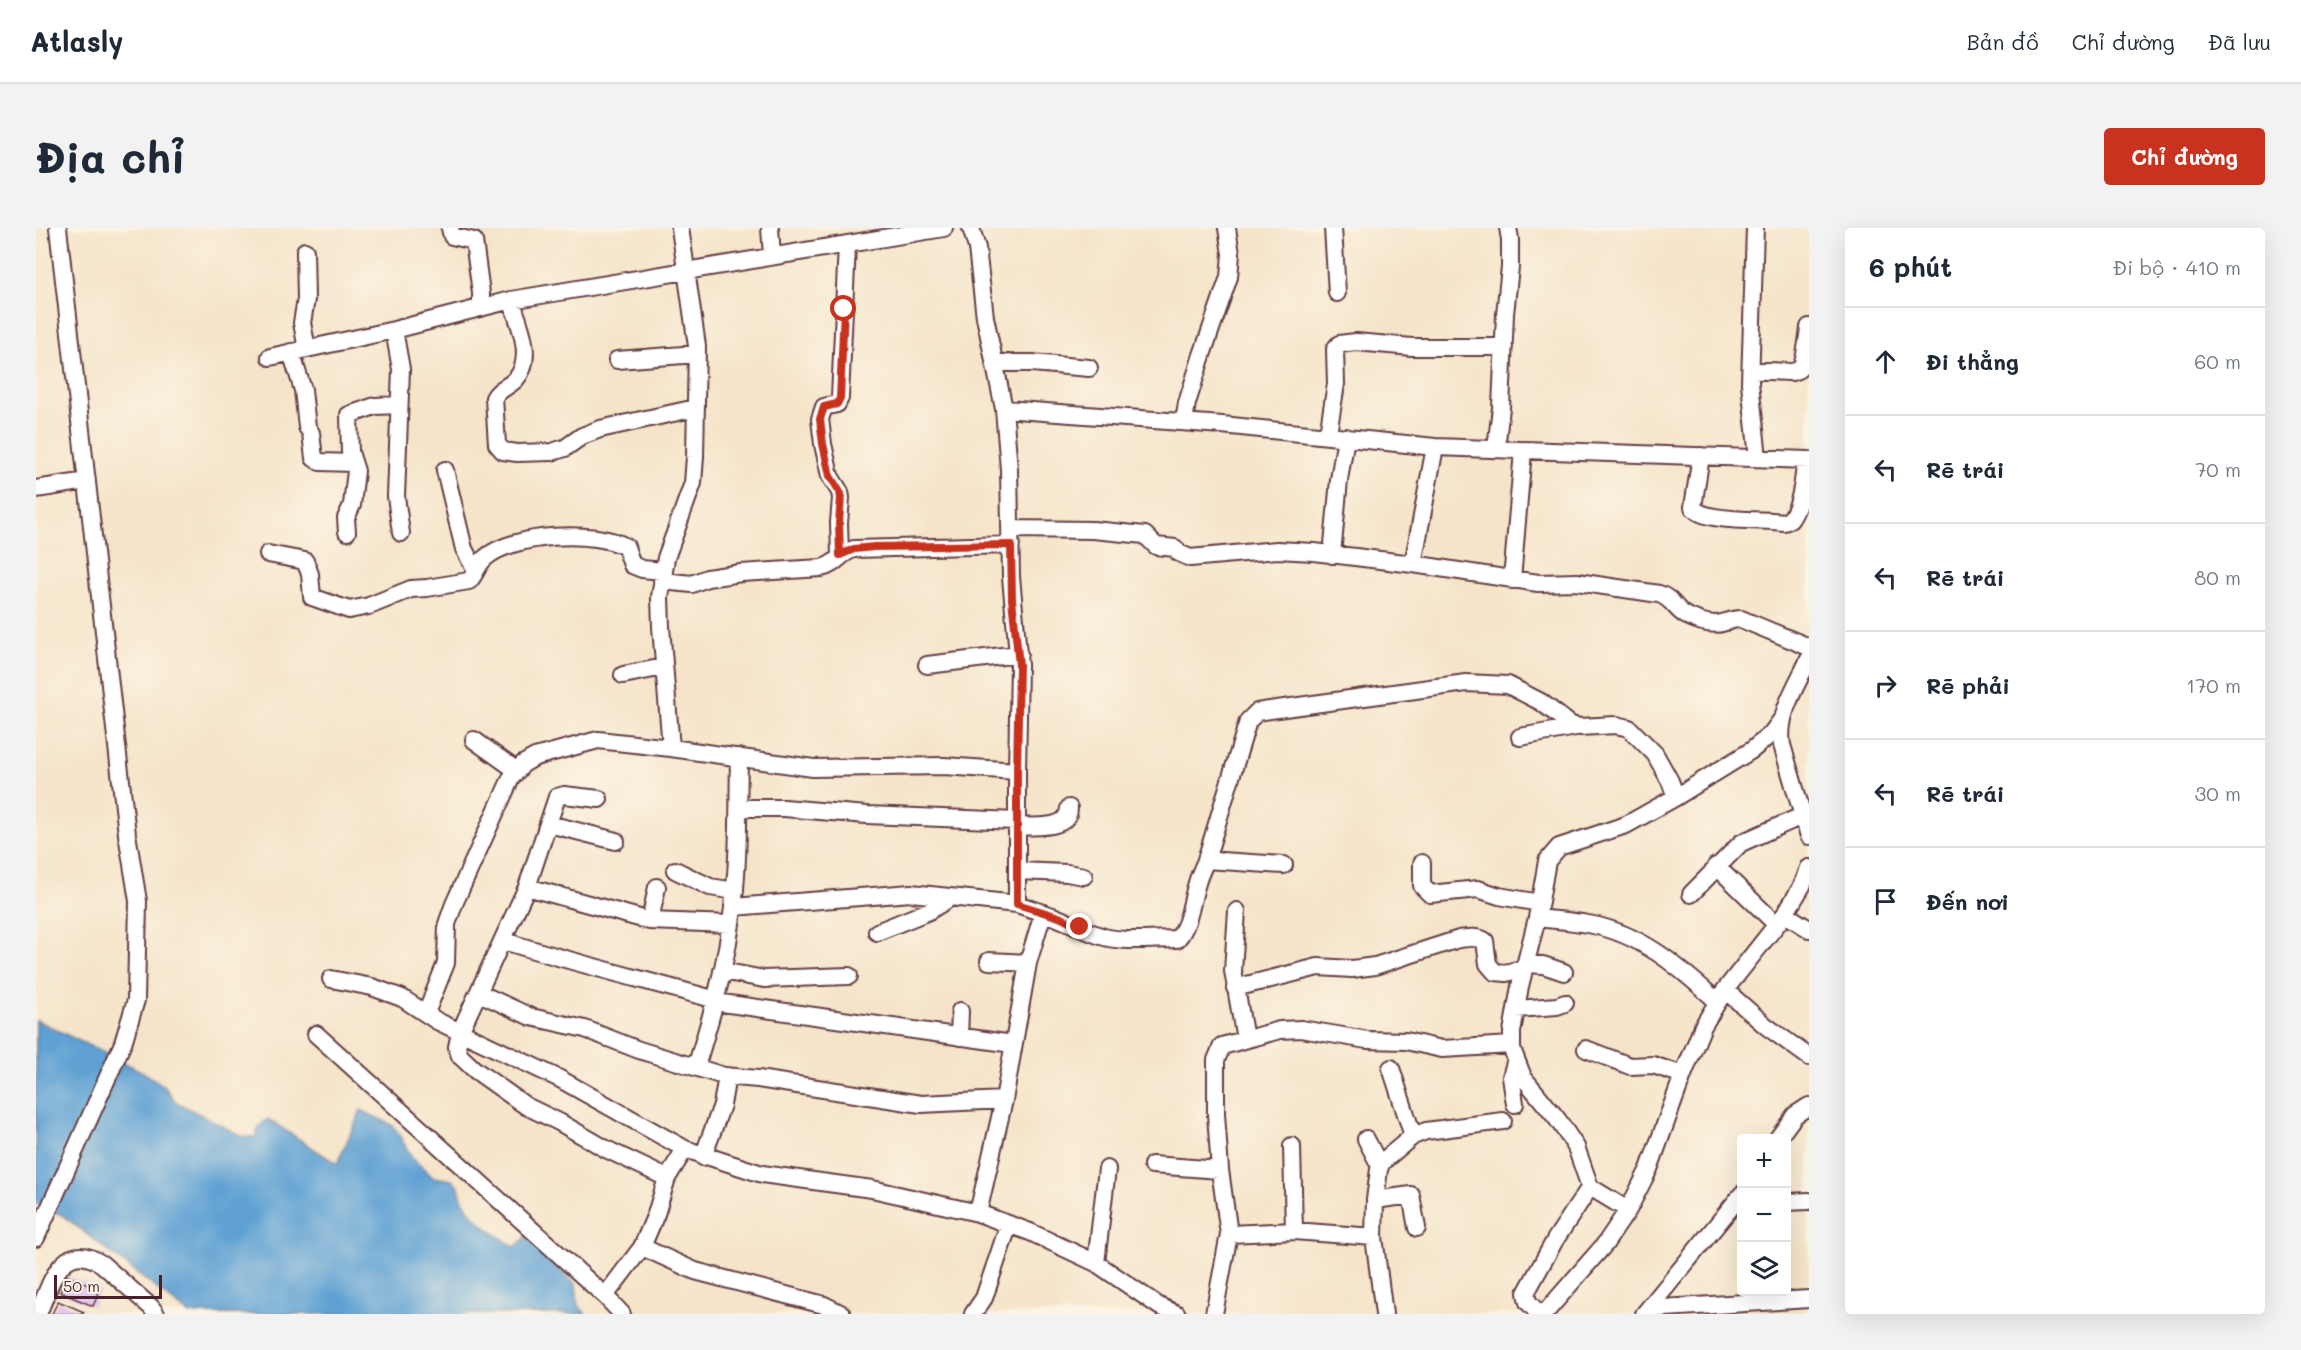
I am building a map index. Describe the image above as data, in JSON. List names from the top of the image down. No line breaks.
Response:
{"scale_bar":"50 m","page":{"header":"Atlasly","nav":["Bản đồ","Chỉ đường","Đã lưu"],"buttons":"Chỉ đường","title":"Địa chỉ","heading":["6 phút","Đi bộ · 410 m"],"list":[["Đi thẳng","60 m"],["Rẽ trái","70 m"],["Rẽ trái","80 m"],["Rẽ phải","170 m"],["Rẽ trái","30 m"],"Đến nơi"],"map_buttons":["+","−"],"scale":"50 m"}}
